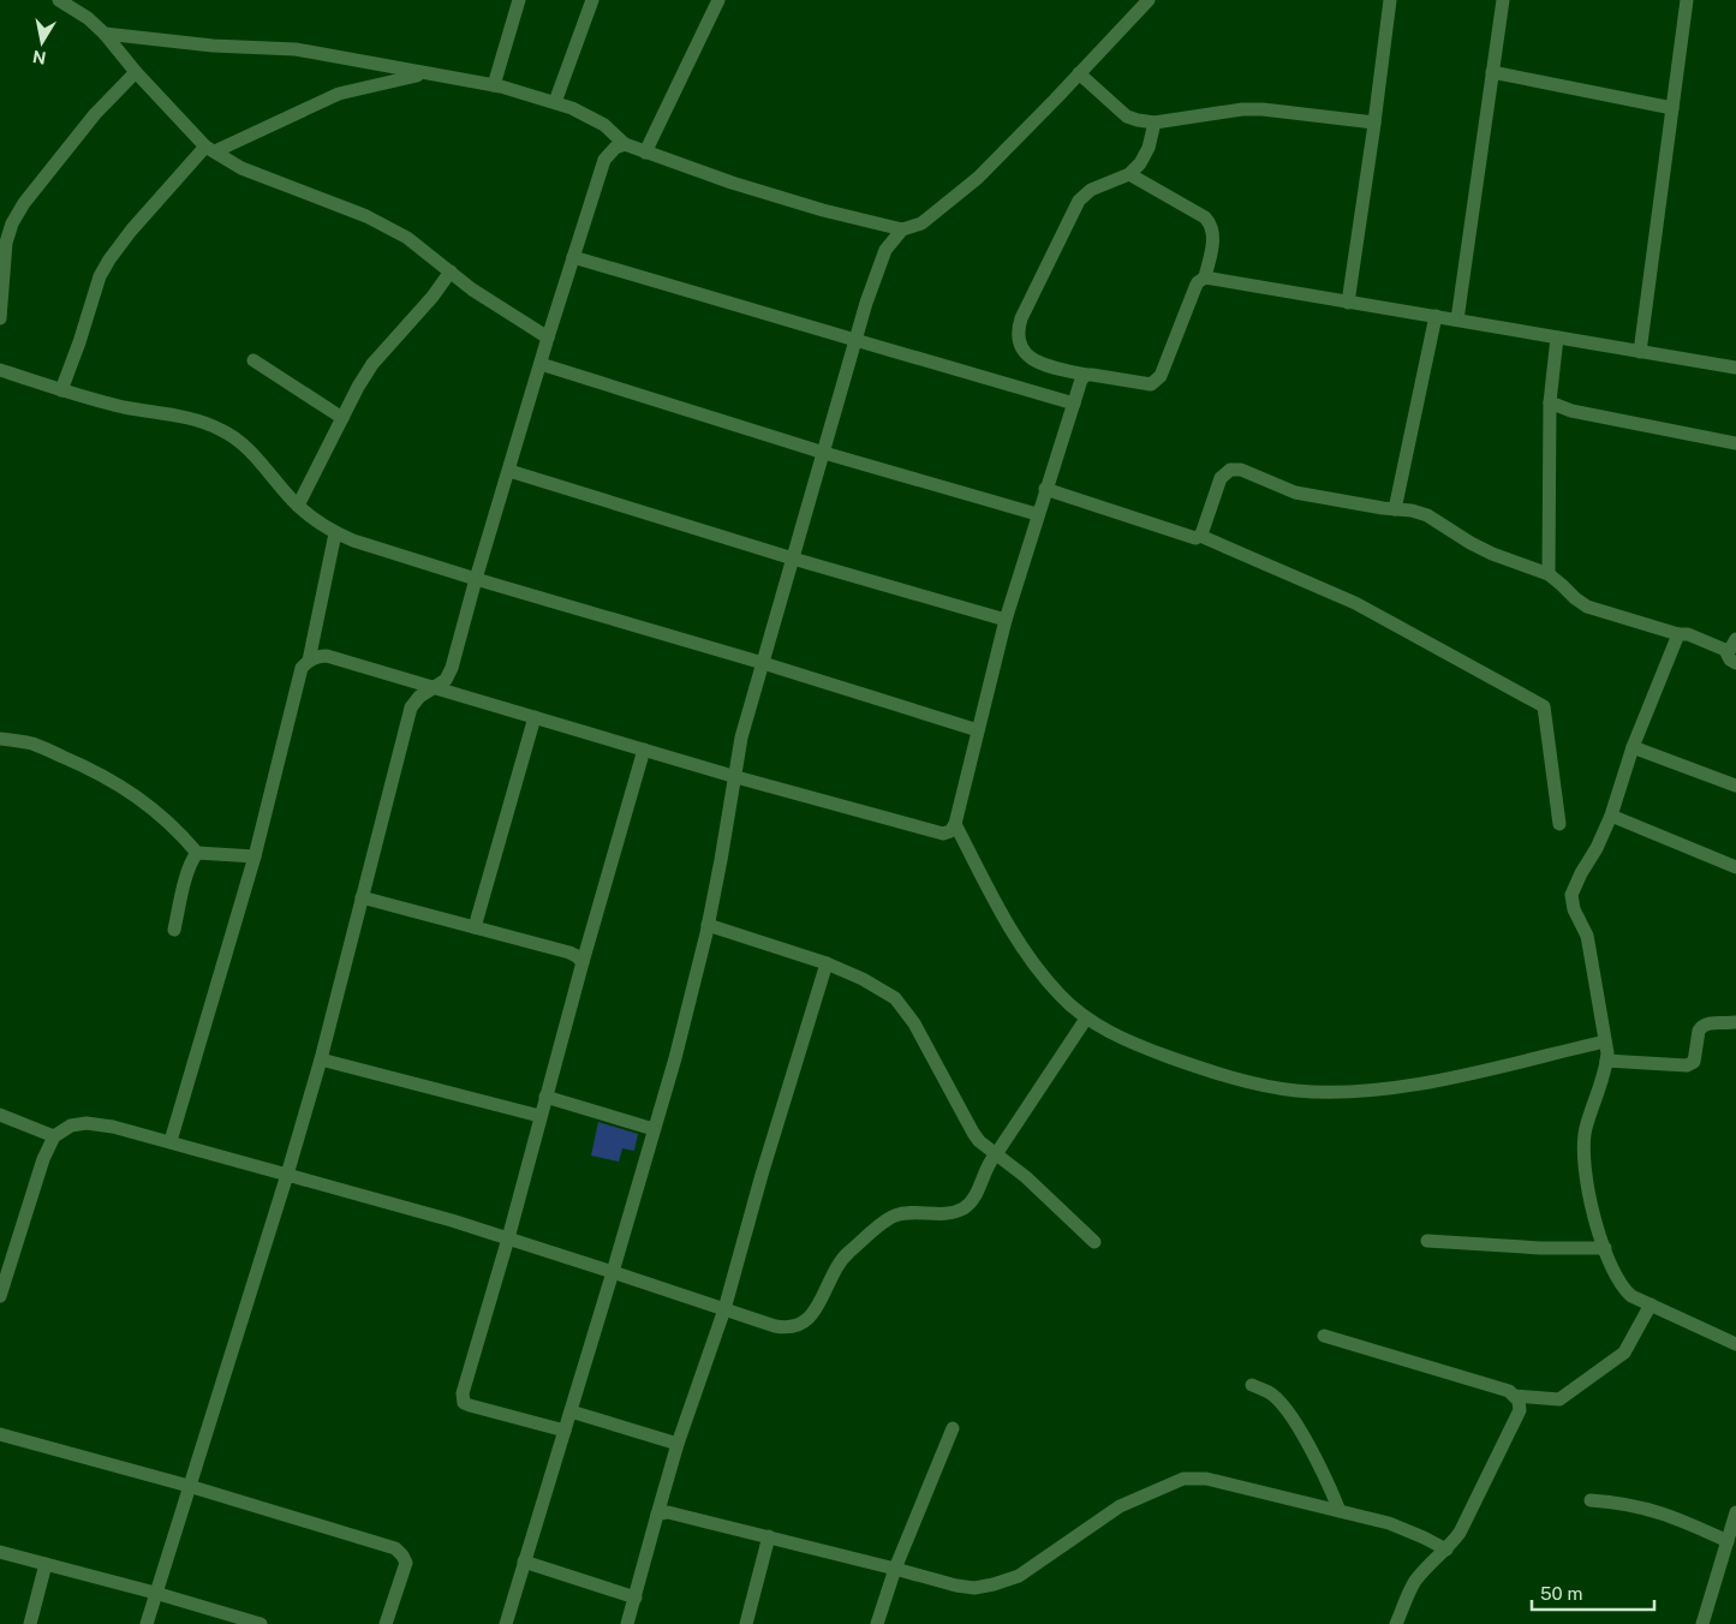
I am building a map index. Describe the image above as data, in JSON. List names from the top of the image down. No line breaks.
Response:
{"scale_bar":"50 m","north":"bottom"}
